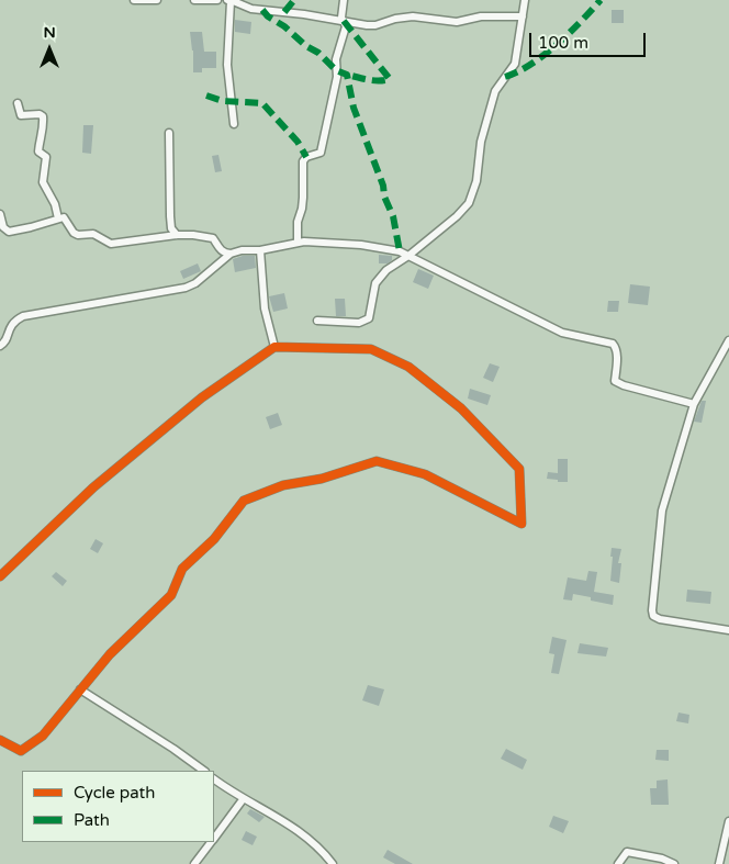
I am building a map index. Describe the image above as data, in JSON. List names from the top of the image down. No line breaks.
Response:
{"legend":["Cycle path","Path"],"scale_bar":"100 m","north":"top"}
